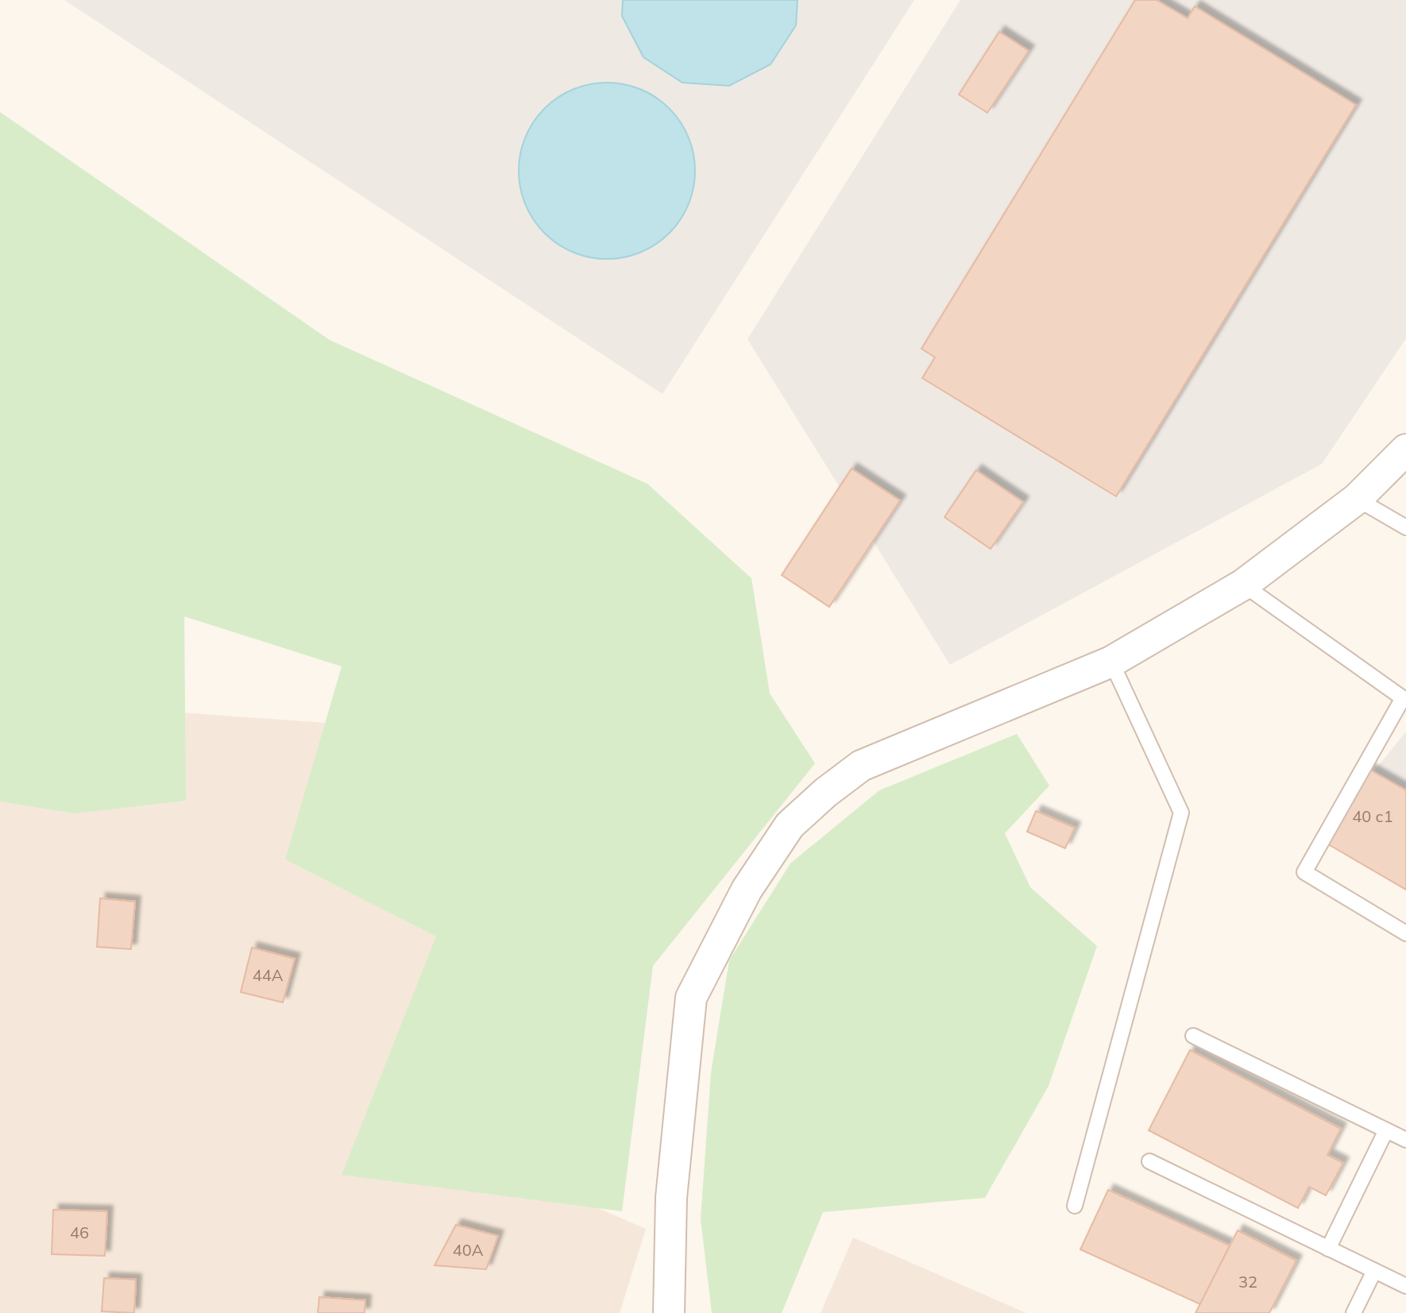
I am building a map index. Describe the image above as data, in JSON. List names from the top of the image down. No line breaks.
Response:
{"house_numbers":["40 с1","44А","46","40А","32"]}
